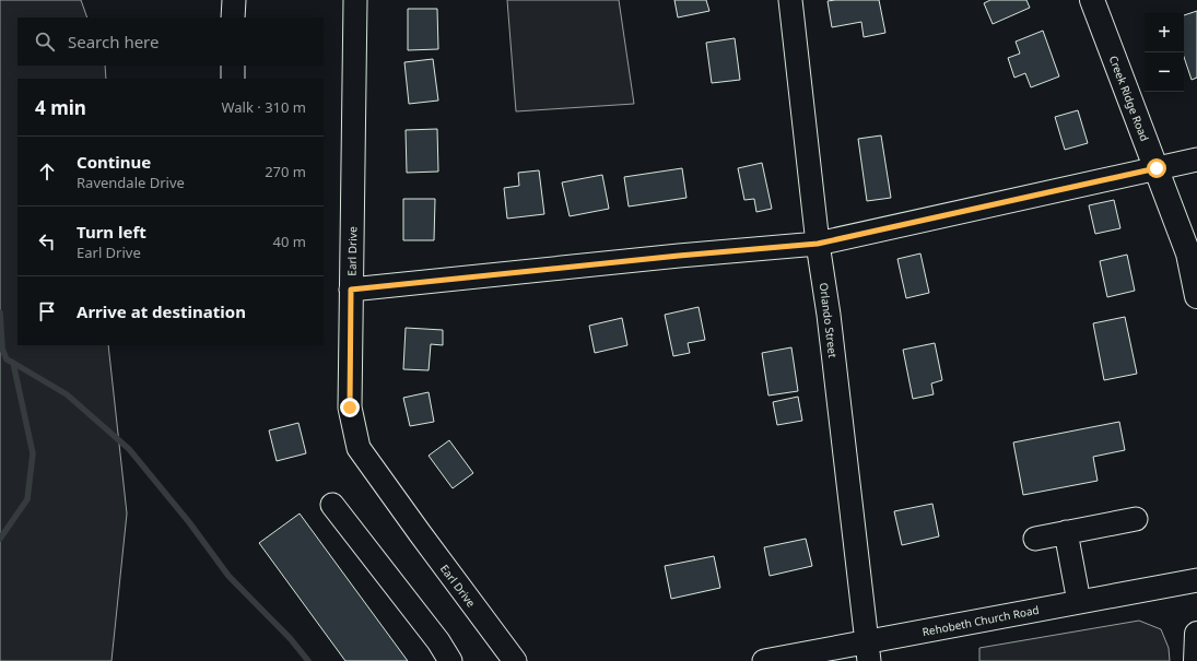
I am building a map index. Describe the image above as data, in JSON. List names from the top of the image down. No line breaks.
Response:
{"streets":{"main road":["Creek Ridge Road"],"street":["Earl Drive","Orlando Street","Rehobeth Church Road"]},"crossings":[["Orlando Street","Rehobeth Church Road"]],"page":{"map_buttons":["+","−"],"search":"Search here","heading":["4 min","Walk · 310 m"],"list":[["Continue","Ravendale Drive","270 m"],["Turn left","Earl Drive","40 m"],"Arrive at destination"]}}
